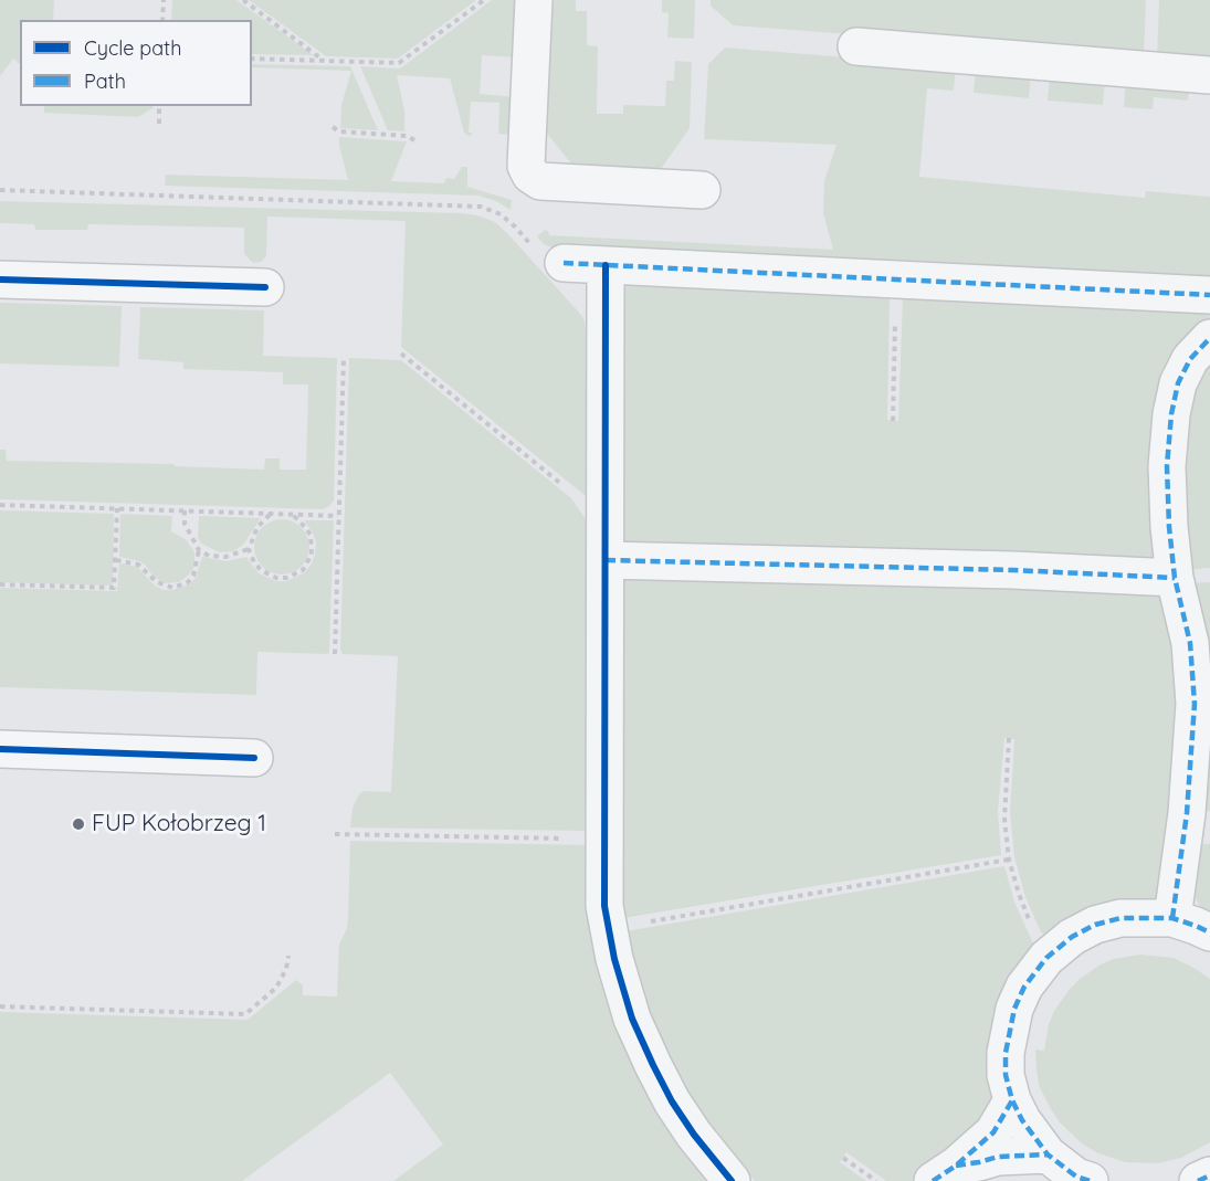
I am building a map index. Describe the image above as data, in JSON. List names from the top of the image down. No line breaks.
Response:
{"places":["FUP Kołobrzeg 1"],"legend":["Cycle path","Path"]}
